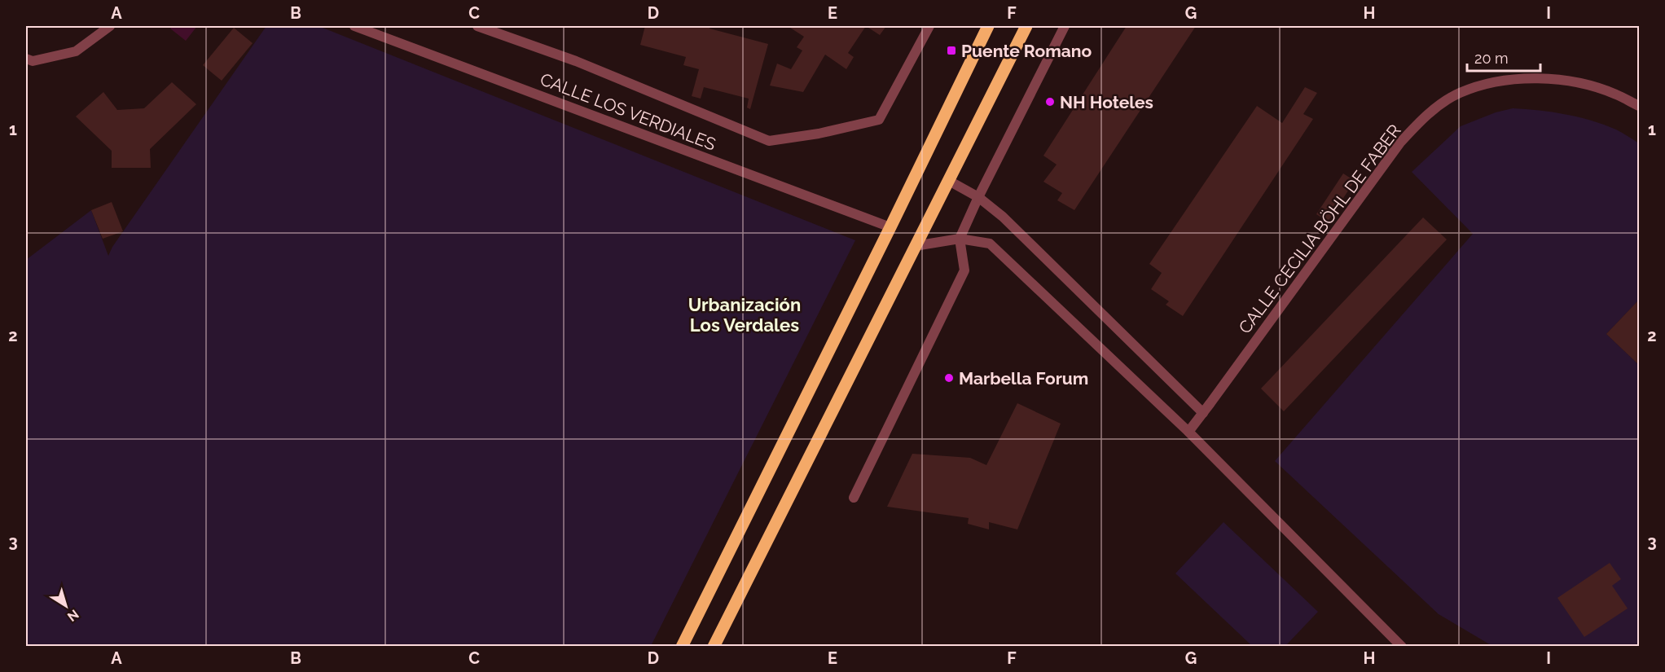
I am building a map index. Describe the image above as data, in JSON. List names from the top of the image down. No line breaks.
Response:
{"streets":{"street":["CALLE LOS VERDIALES","CALLE CECILIA BÖHL DE FABER"]},"districts":["Urbanización Los Verdales"],"places":{"transit":["Puente Romano"],"other":["NH Hoteles","Marbella Forum"]},"scale_bar":"20 m","north":"bottom right","grid":{"columns":["A","B","C","D","E","F","G","H","I"],"rows":["1","2","3"]}}
